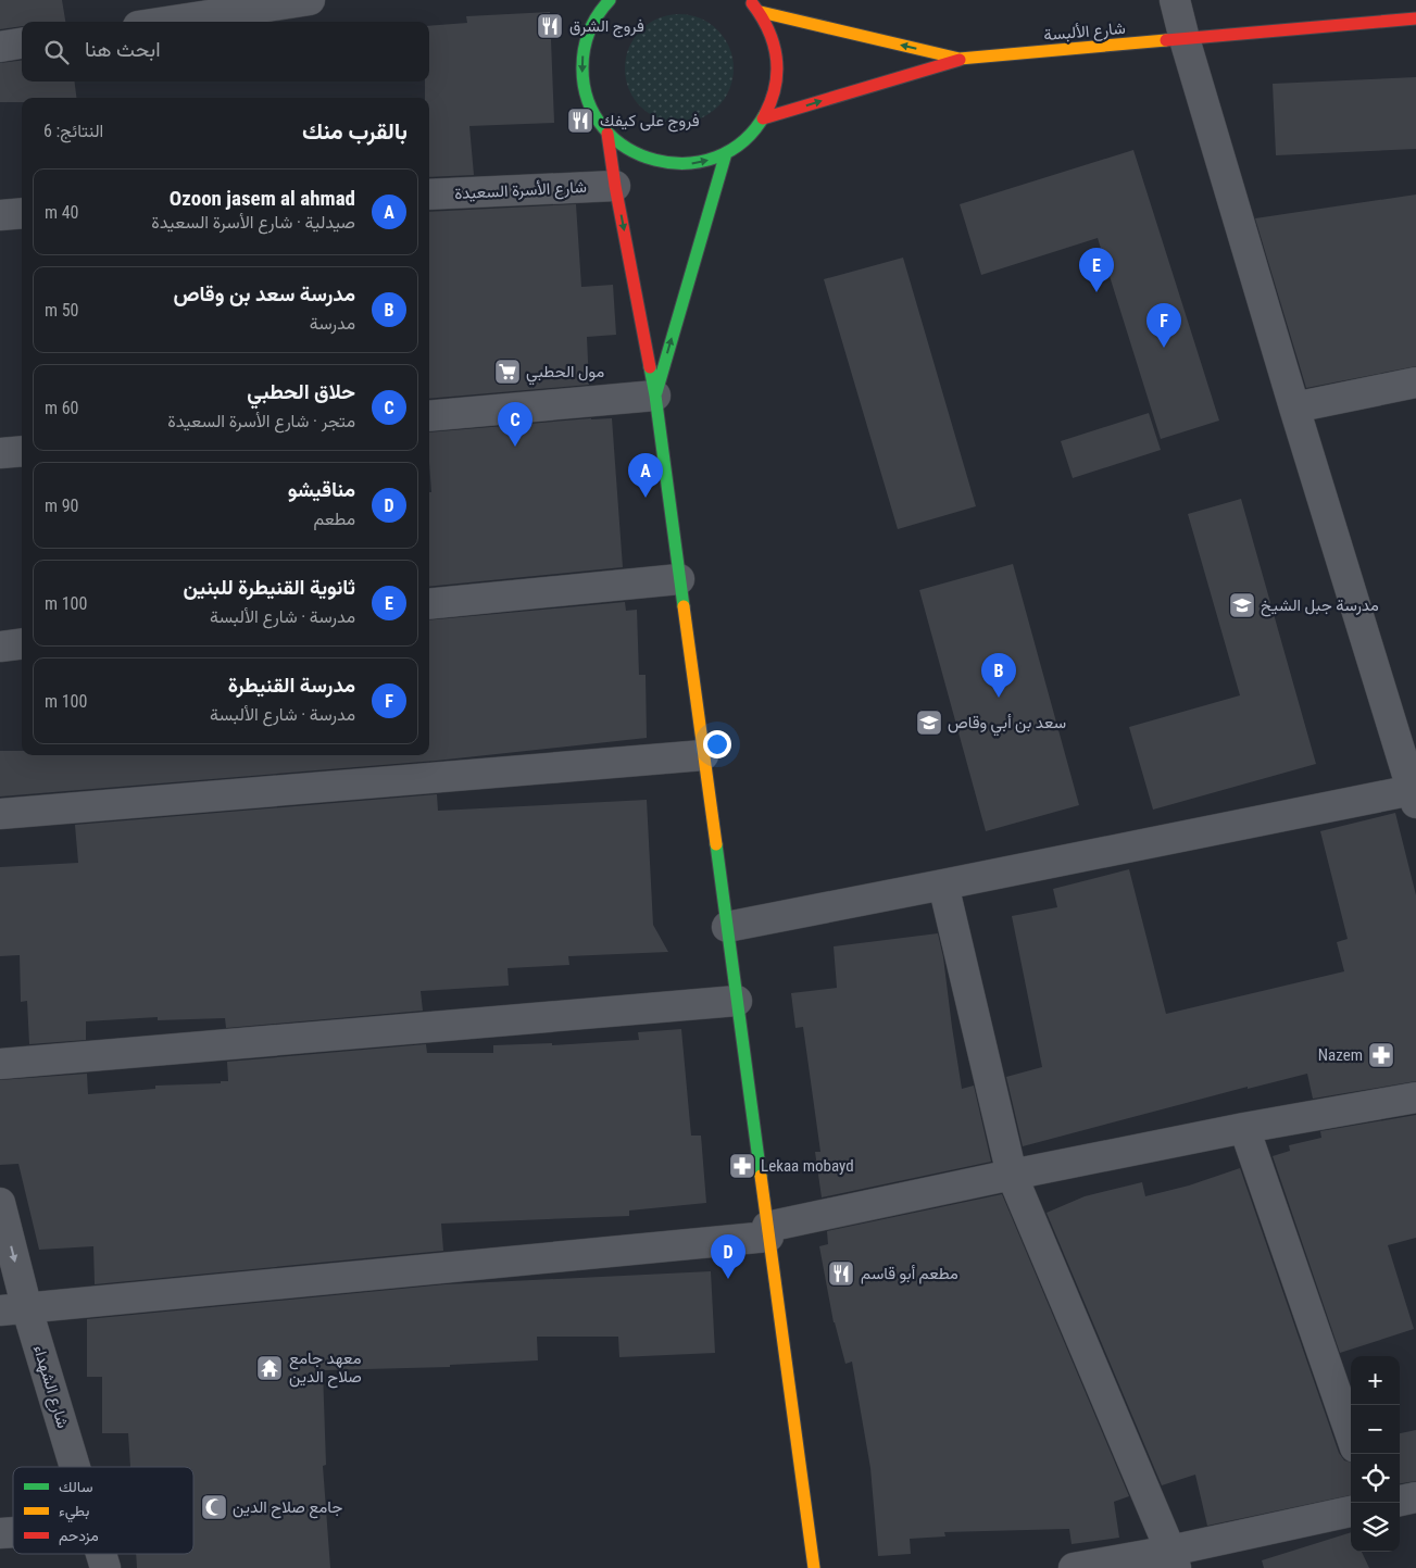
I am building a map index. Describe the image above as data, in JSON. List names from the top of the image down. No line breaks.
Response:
{"streets":{"street":["شارع الألبسة","شارع الأسرة السعيدة","شارع الشهداء"]},"one_way":["شارع الشهداء"],"places":{"restaurant":["فروج الشرق","فروج على كيفك","مطعم أبو قاسم"],"supermarket":["مول الحطبي"],"school or university":["مدرسة جبل الشيخ","سعد بن أبي وقاص"],"pharmacy":["Nazem","Lekaa mobayd"],"temple":["معهد جامع صلاح الدين"],"mosque":["جامع صلاح الدين"]},"legend":["سالك","بطيء","مزدحم"],"page":{"search":"ابحث هنا","heading":["بالقرب منك","النتائج: 6"],"list":[{"mark":"A","name":"Ozoon jasem al ahmad","note":"صيدلية · شارع الأسرة السعيدة","value":"40 m"},{"mark":"B","name":"مدرسة سعد بن وقاص","note":"مدرسة","value":"50 m"},{"mark":"C","name":"حلاق الحطبي","note":"متجر · شارع الأسرة السعيدة","value":"60 m"},{"mark":"D","name":"مناقيشو","note":"مطعم","value":"90 m"},{"mark":"E","name":"ثانوية القنيطرة للبنين","note":"مدرسة · شارع الألبسة","value":"100 m"},{"mark":"F","name":"مدرسة القنيطرة","note":"مدرسة · شارع الألبسة","value":"100 m"}],"pins":["E","F","C","A","B","D"],"map_buttons":["+","−"]}}
